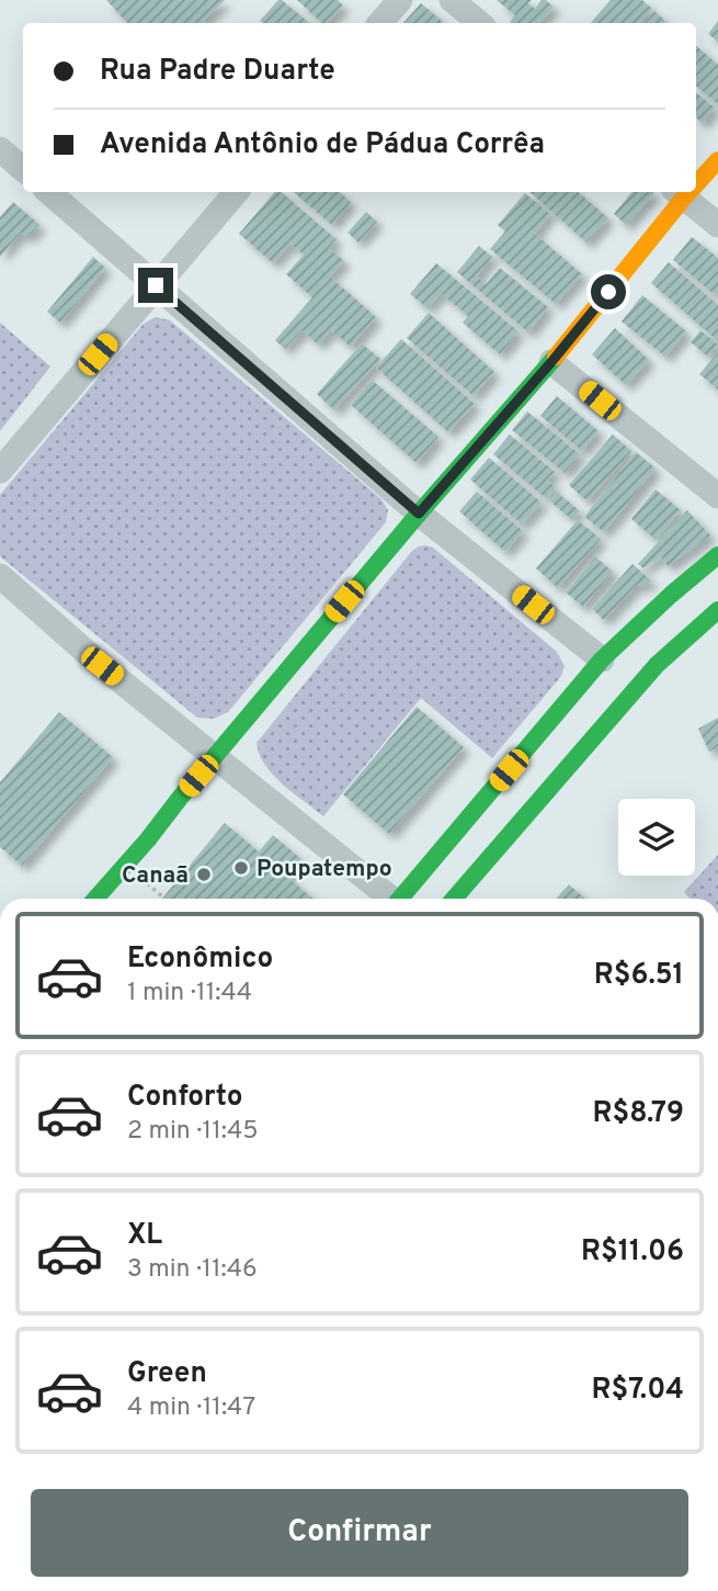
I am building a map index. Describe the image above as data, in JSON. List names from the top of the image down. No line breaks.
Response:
{"places":["Poupatempo","Canaã"],"page":{"banner":["Rua Padre Duarte","Avenida Antônio de Pádua Corrêa"],"list":[{"name":"Econômico","note":"1 min · 11:44","value":"R$6.51"},{"name":"Conforto","note":"2 min · 11:45","value":"R$8.79"},{"name":"XL","note":"3 min · 11:46","value":"R$11.06"},{"name":"Green","note":"4 min · 11:47","value":"R$7.04"}],"buttons":"Confirmar"}}
